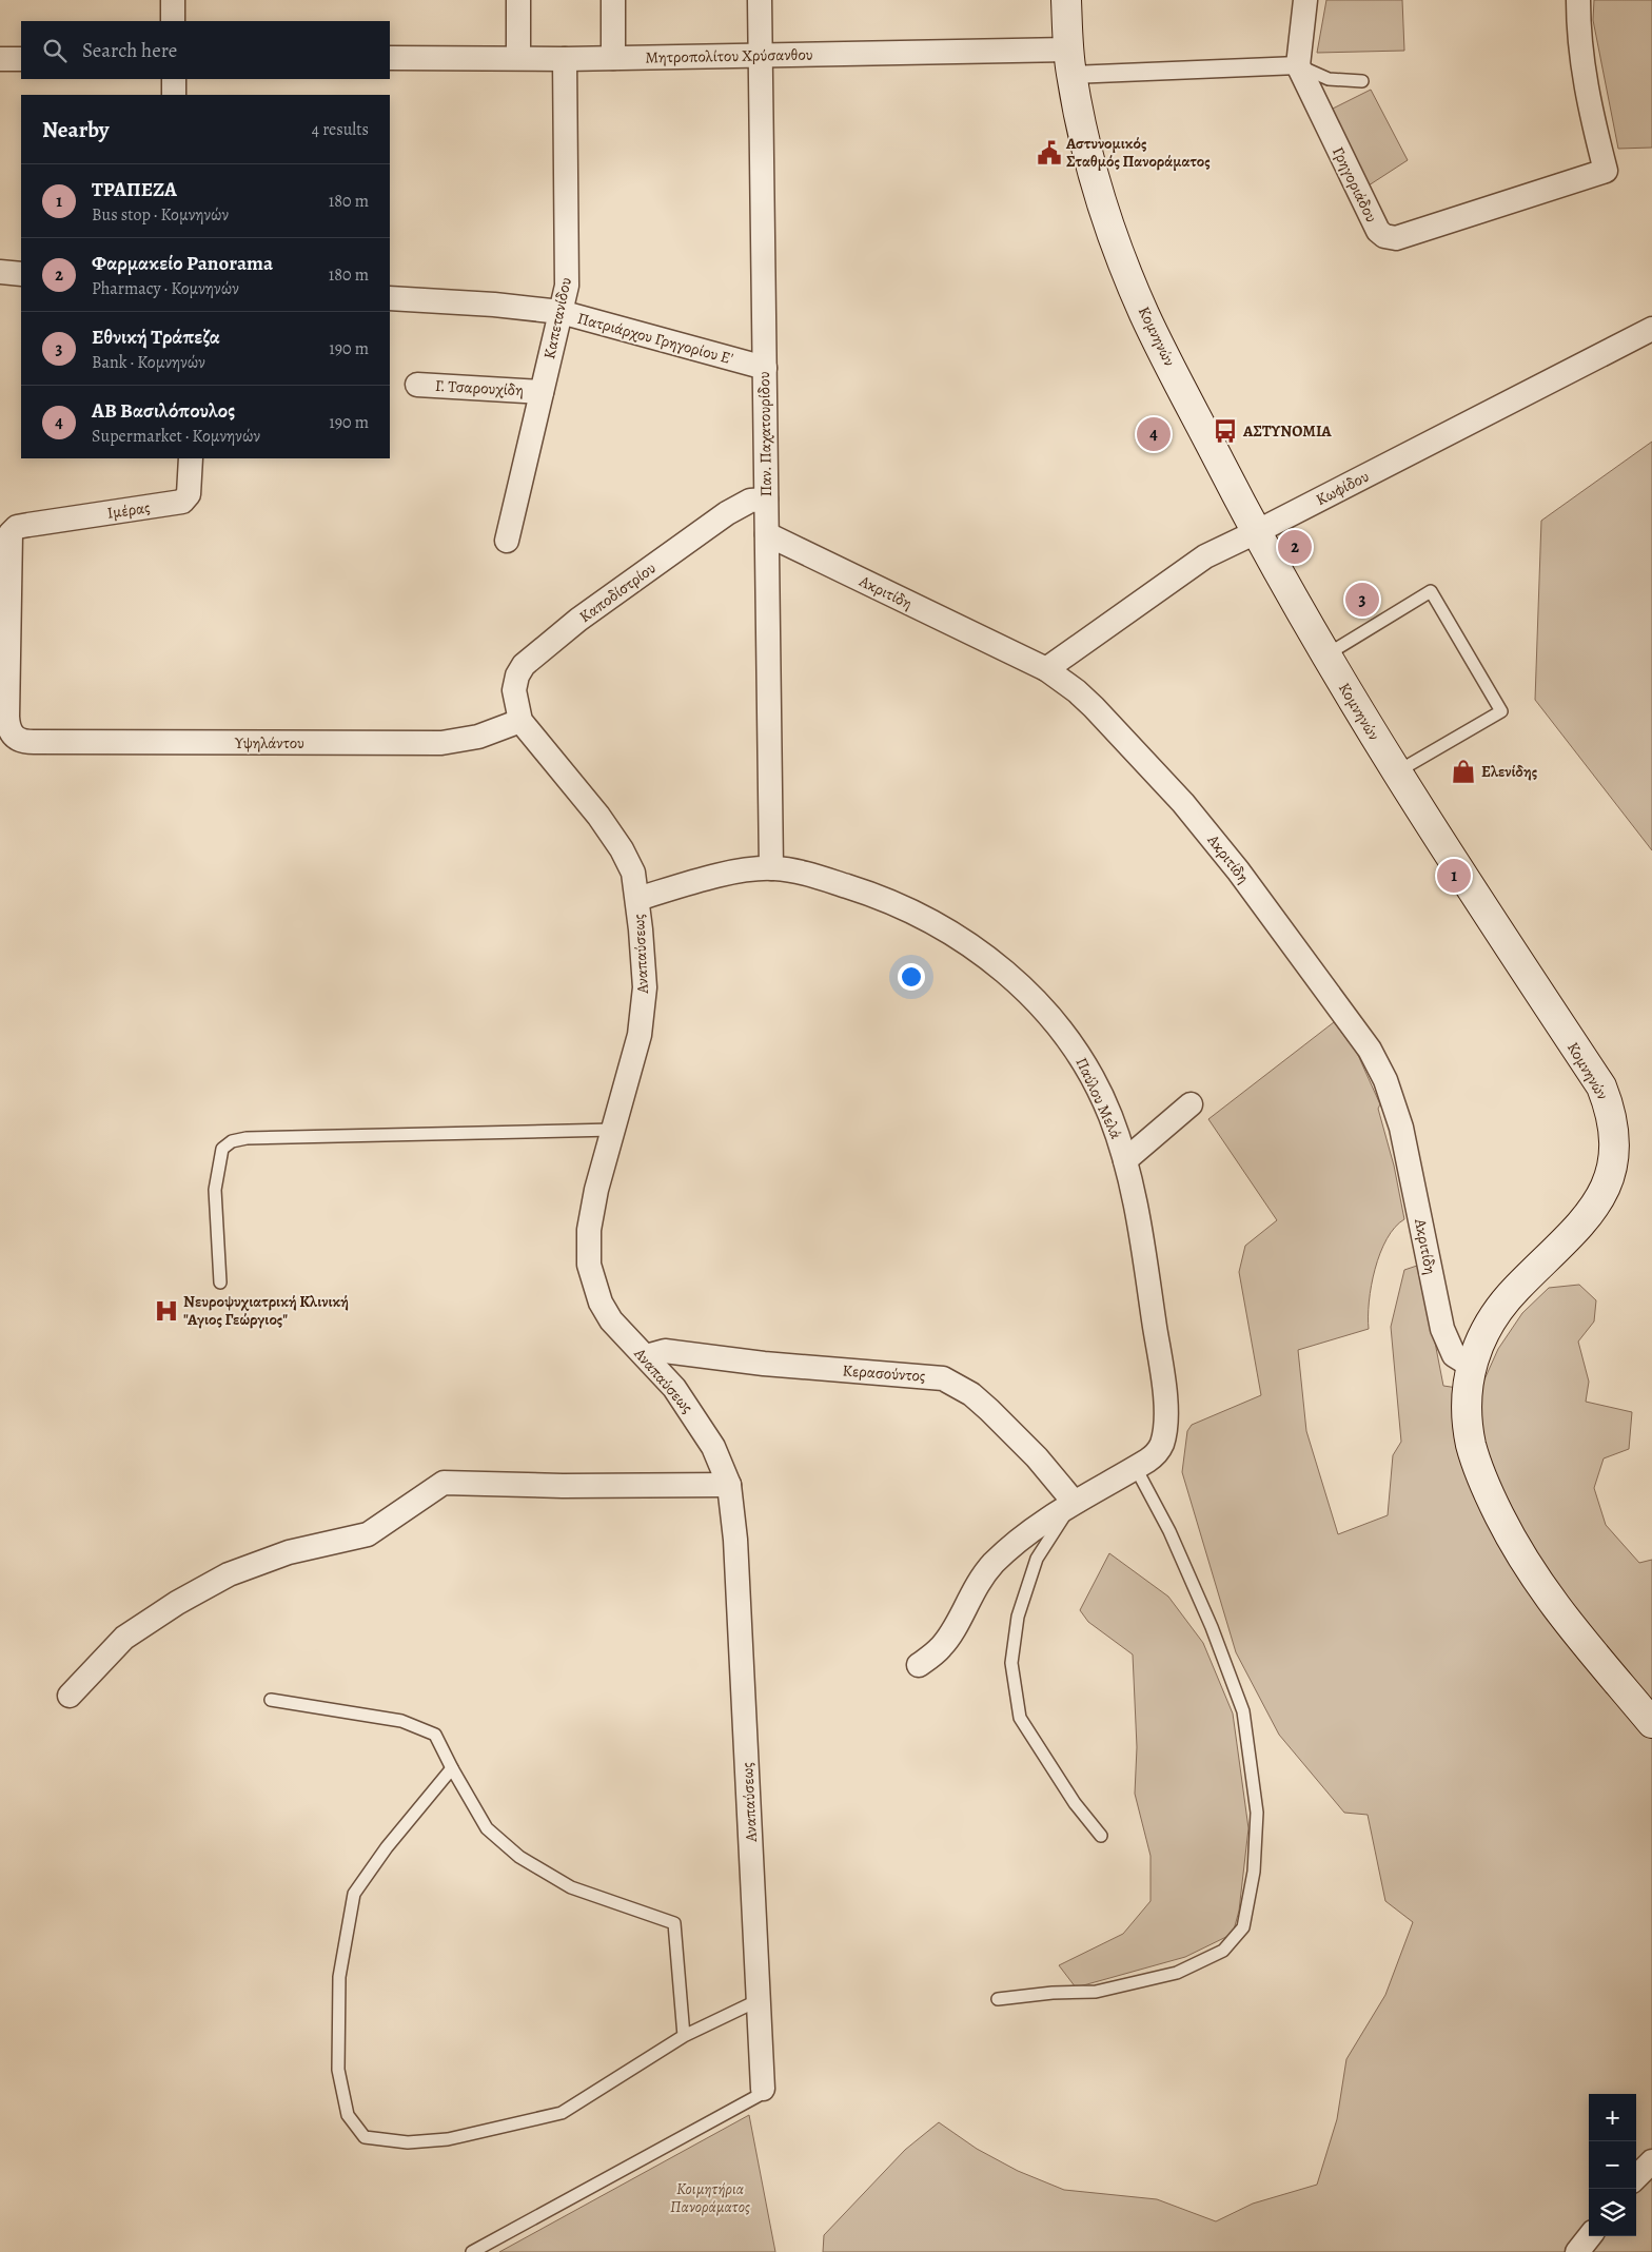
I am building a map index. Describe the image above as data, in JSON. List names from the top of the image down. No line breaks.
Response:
{"streets":{"main road":["Κομνηνών"],"street":["Μητροπολίτου Χρύσανθου","Γρηγοριάδου","Καπετανίδου","Πατριάρχου Γρηγορίου Ε'","Γ. Τσαρουχίδη","Παν. Παχατουρίδου","Κωφίδου","Ιμέρας","Καποδίστρίου","Ακριτίδη","Υψηλάντου","Αναπαύσεως","Παύλου Μελά","Κερασούντος"]},"crossings":[["Μητροπολίτου Χρύσανθου","Καπετανίδου"],["Μητροπολίτου Χρύσανθου","Κομνηνών"],["Μητροπολίτου Χρύσανθου","Παν. Παχατουρίδου"],["Καπετανίδου","Πατριάρχου Γρηγορίου Ε'"],["Καπετανίδου","Γ. Τσαρουχίδη"],["Κομνηνών","Κωφίδου"],["Κομνηνών","Ακριτίδη"],["Πατριάρχου Γρηγορίου Ε'","Παν. Παχατουρίδου"],["Παν. Παχατουρίδου","Καποδίστρίου"],["Παν. Παχατουρίδου","Ακριτίδη"],["Παν. Παχατουρίδου","Παύλου Μελά"],["Κωφίδου","Ακριτίδη"],["Ιμέρας","Υψηλάντου"],["Καποδίστρίου","Υψηλάντου"],["Καποδίστρίου","Αναπαύσεως"],["Υψηλάντου","Αναπαύσεως"],["Αναπαύσεως","Παύλου Μελά"],["Αναπαύσεως","Κερασούντος"],["Παύλου Μελά","Κερασούντος"]],"parks":["Κοιμητήρια Πανοράματος"],"places":{"public building":["Αστυνομικός Σταθμός Πανοράματος"],"bus stop":["ΑΣΤΥΝΟΜΙΑ"],"shop":["Ελενίδης"],"hospital":["Νευροψυχιατρική Κλινική \"Αγιος Γεώργιος\""]},"page":{"search":"Search here","heading":["Nearby","4 results"],"list":[{"mark":"1","name":"ΤΡΑΠΕΖΑ","note":"Bus stop · Κομνηνών","value":"180 m"},{"mark":"2","name":"Φαρμακείο Panorama","note":"Pharmacy · Κομνηνών","value":"180 m"},{"mark":"3","name":"Εθνική Τράπεζα","note":"Bank · Κομνηνών","value":"190 m"},{"mark":"4","name":"ΑΒ Βασιλόπουλος","note":"Supermarket · Κομνηνών","value":"190 m"}],"pins":["4","2","3","1"],"map_buttons":["+","−"]}}
